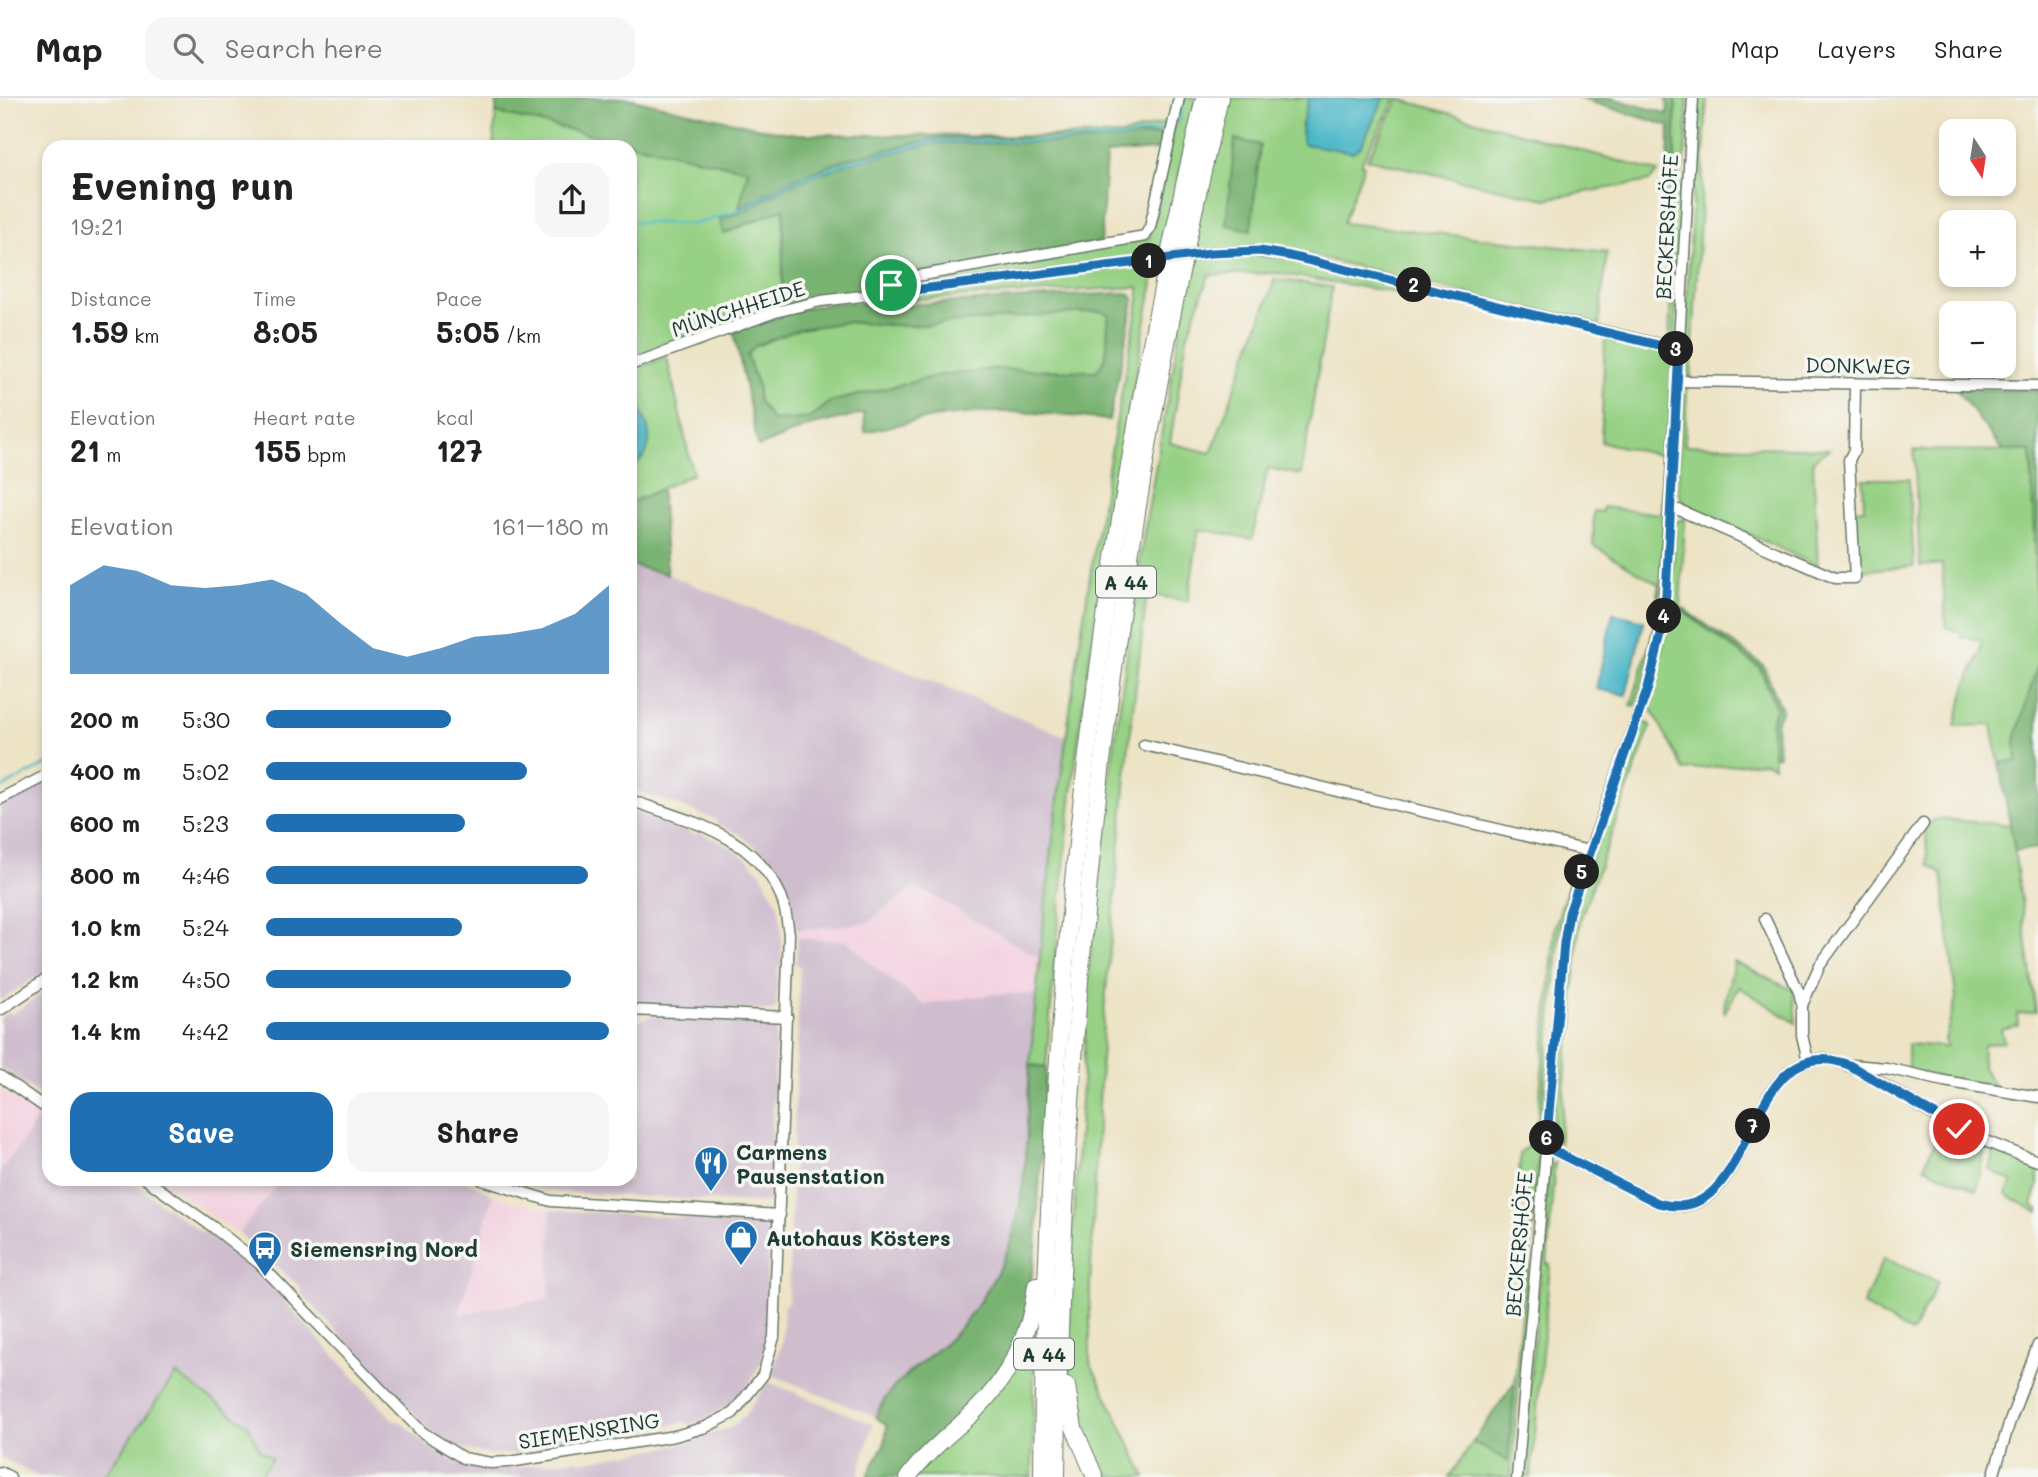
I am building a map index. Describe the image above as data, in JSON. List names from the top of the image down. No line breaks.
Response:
{"streets":{"highway":["A 44"],"street":["BECKERSHÖFE","MÜNCHHEIDE","DONKWEG","SIEMENSRING"]},"crossings":[["BECKERSHÖFE","MÜNCHHEIDE"],["BECKERSHÖFE","DONKWEG"]],"places":{"restaurant":["Carmens Pausenstation"],"shop":["Autohaus Kösters"],"bus stop":["Siemensring Nord"]},"north":"bottom","page":{"header":"Map","search":"Search here","nav":["Map","Layers","Share"],"map_buttons":["+","−"],"heading":["Evening run","19:21"],"pins":["1","2","3","4","5","7","6"],"stats":[["Distance","1.59 km"],["Time","8:05"],["Pace","5:05 /km"],["Elevation","21 m"],["Heart rate","155 bpm"],["kcal","127"]],"chart":["Elevation","161–180 m"],"list":[{"name":"200 m","note":"5:30"},{"name":"400 m","note":"5:02"},{"name":"600 m","note":"5:23"},{"name":"800 m","note":"4:46"},{"name":"1.0 km","note":"5:24"},{"name":"1.2 km","note":"4:50"},{"name":"1.4 km","note":"4:42"}],"buttons":["Save","Share"]}}
